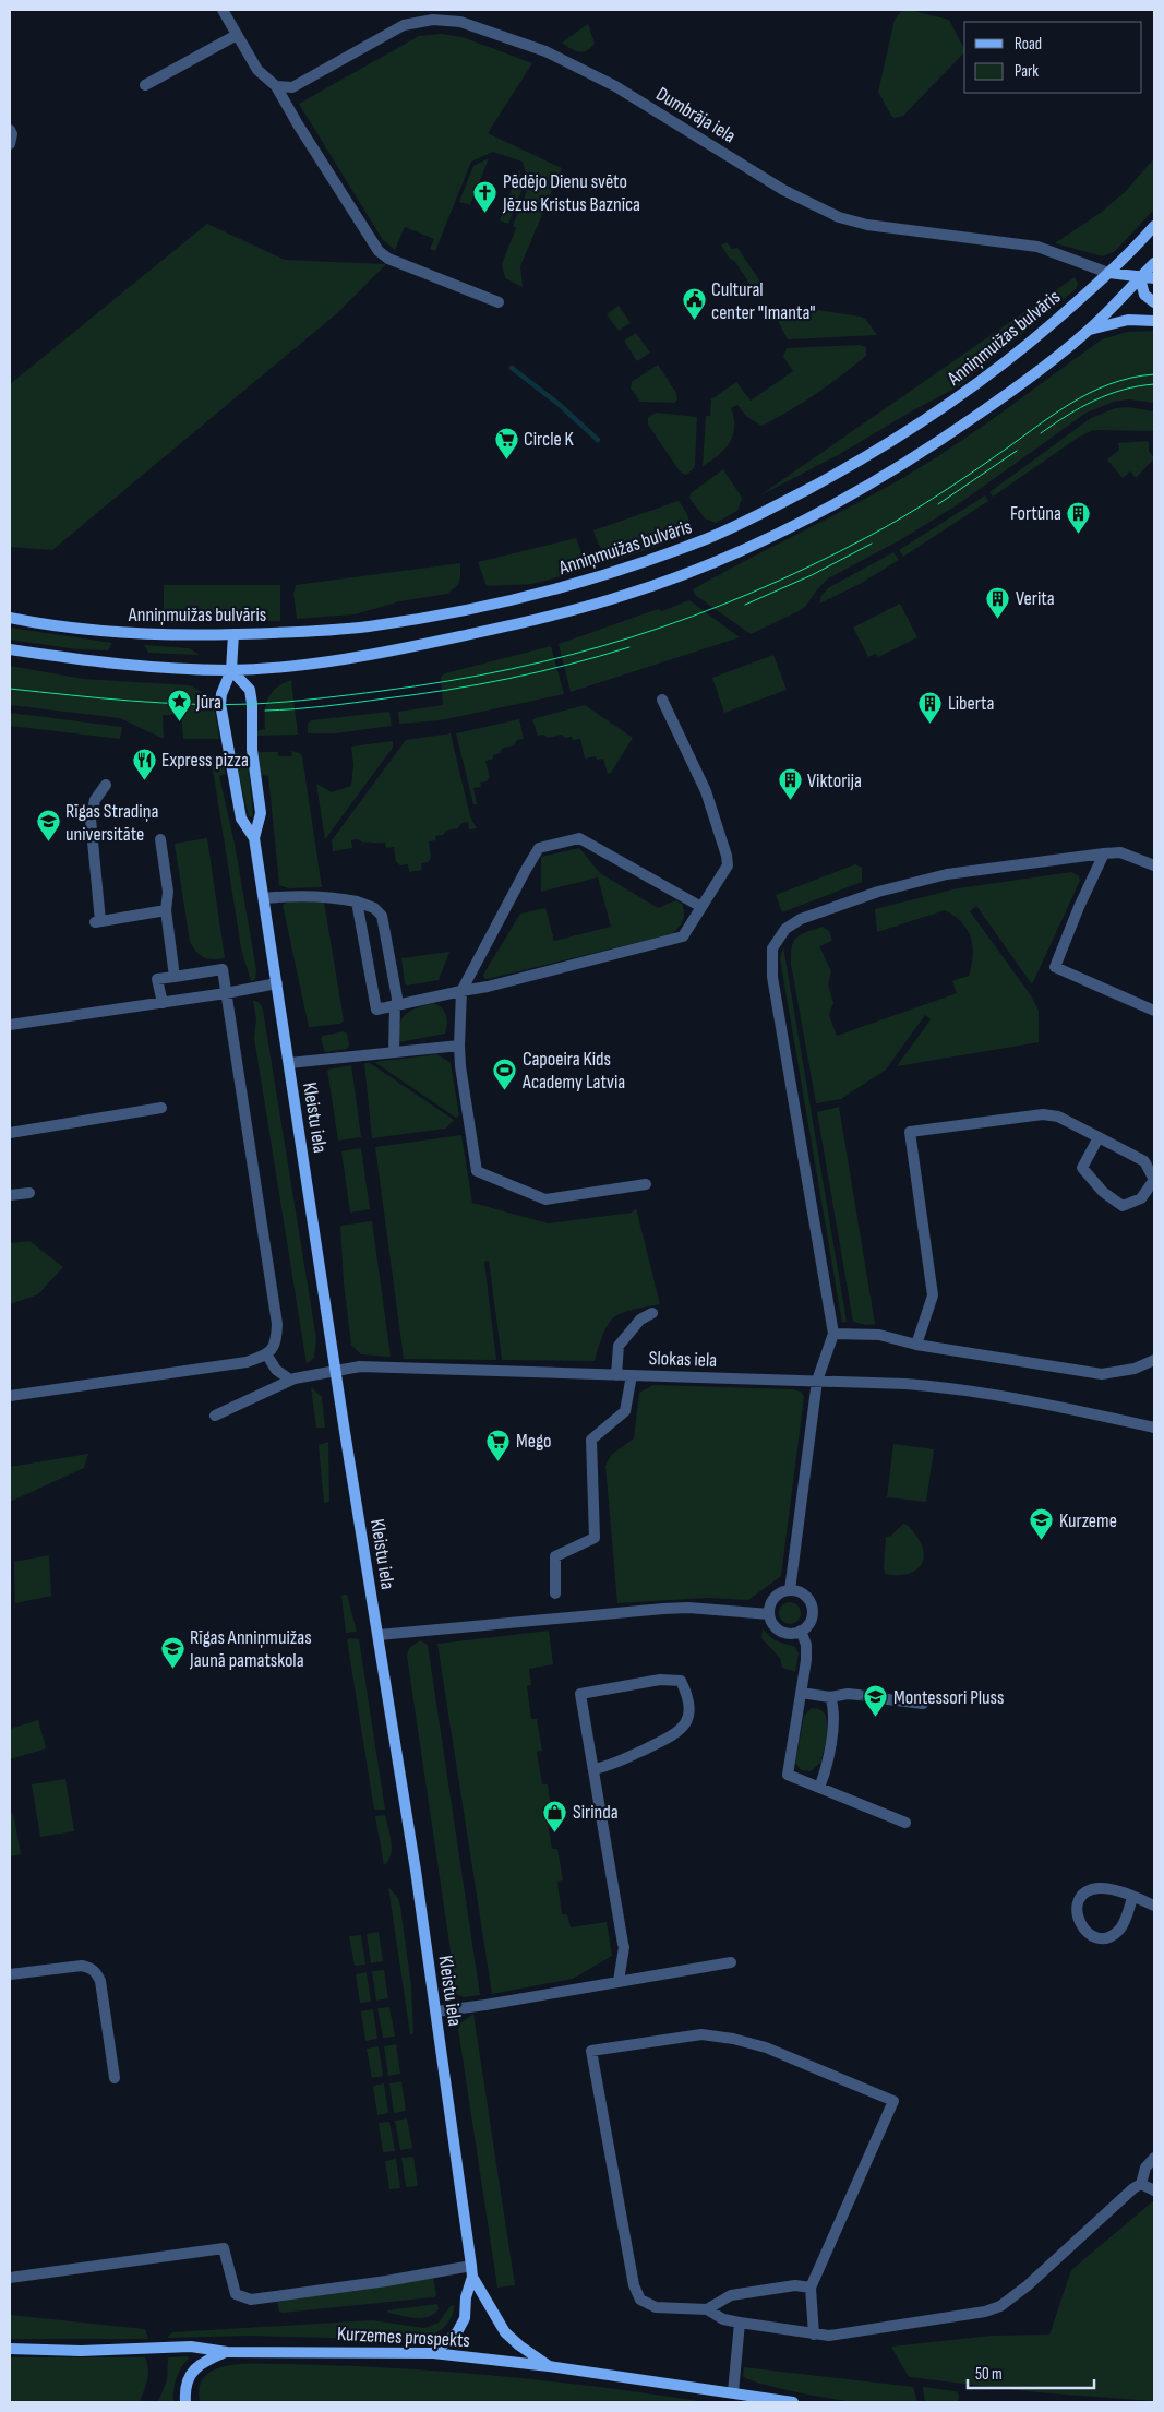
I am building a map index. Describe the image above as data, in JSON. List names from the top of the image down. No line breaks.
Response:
{"streets":{"street":["Dumbrāja iela","Anniņmuižas bulvāris","Kleistu iela","Slokas iela","Kurzemes prospekts"]},"crossings":[["Dumbrāja iela","Anniņmuižas bulvāris"],["Anniņmuižas bulvāris","Kleistu iela"],["Kleistu iela","Slokas iela"],["Kleistu iela","Kurzemes prospekts"]],"places":{"church":["Pēdējo Dienu svēto Jēzus Kristus Baznīca"],"public building":["Cultural center \"Imanta\""],"supermarket":["Circle K","Mego"],"building":["Fortūna","Verita","Liberta","Viktorija"],"place":["Jūra"],"restaurant":["Express pizza"],"school or university":["Rīgas Stradiņa universitāte","Kurzeme","Rīgas Anniņmuižas Jaunā pamatskola","Montessori Pluss"],"sports":["Capoeira Kids Academy Latvia"],"shop":["Sirinda"]},"legend":["Road","Park"],"scale_bar":"50 m"}
